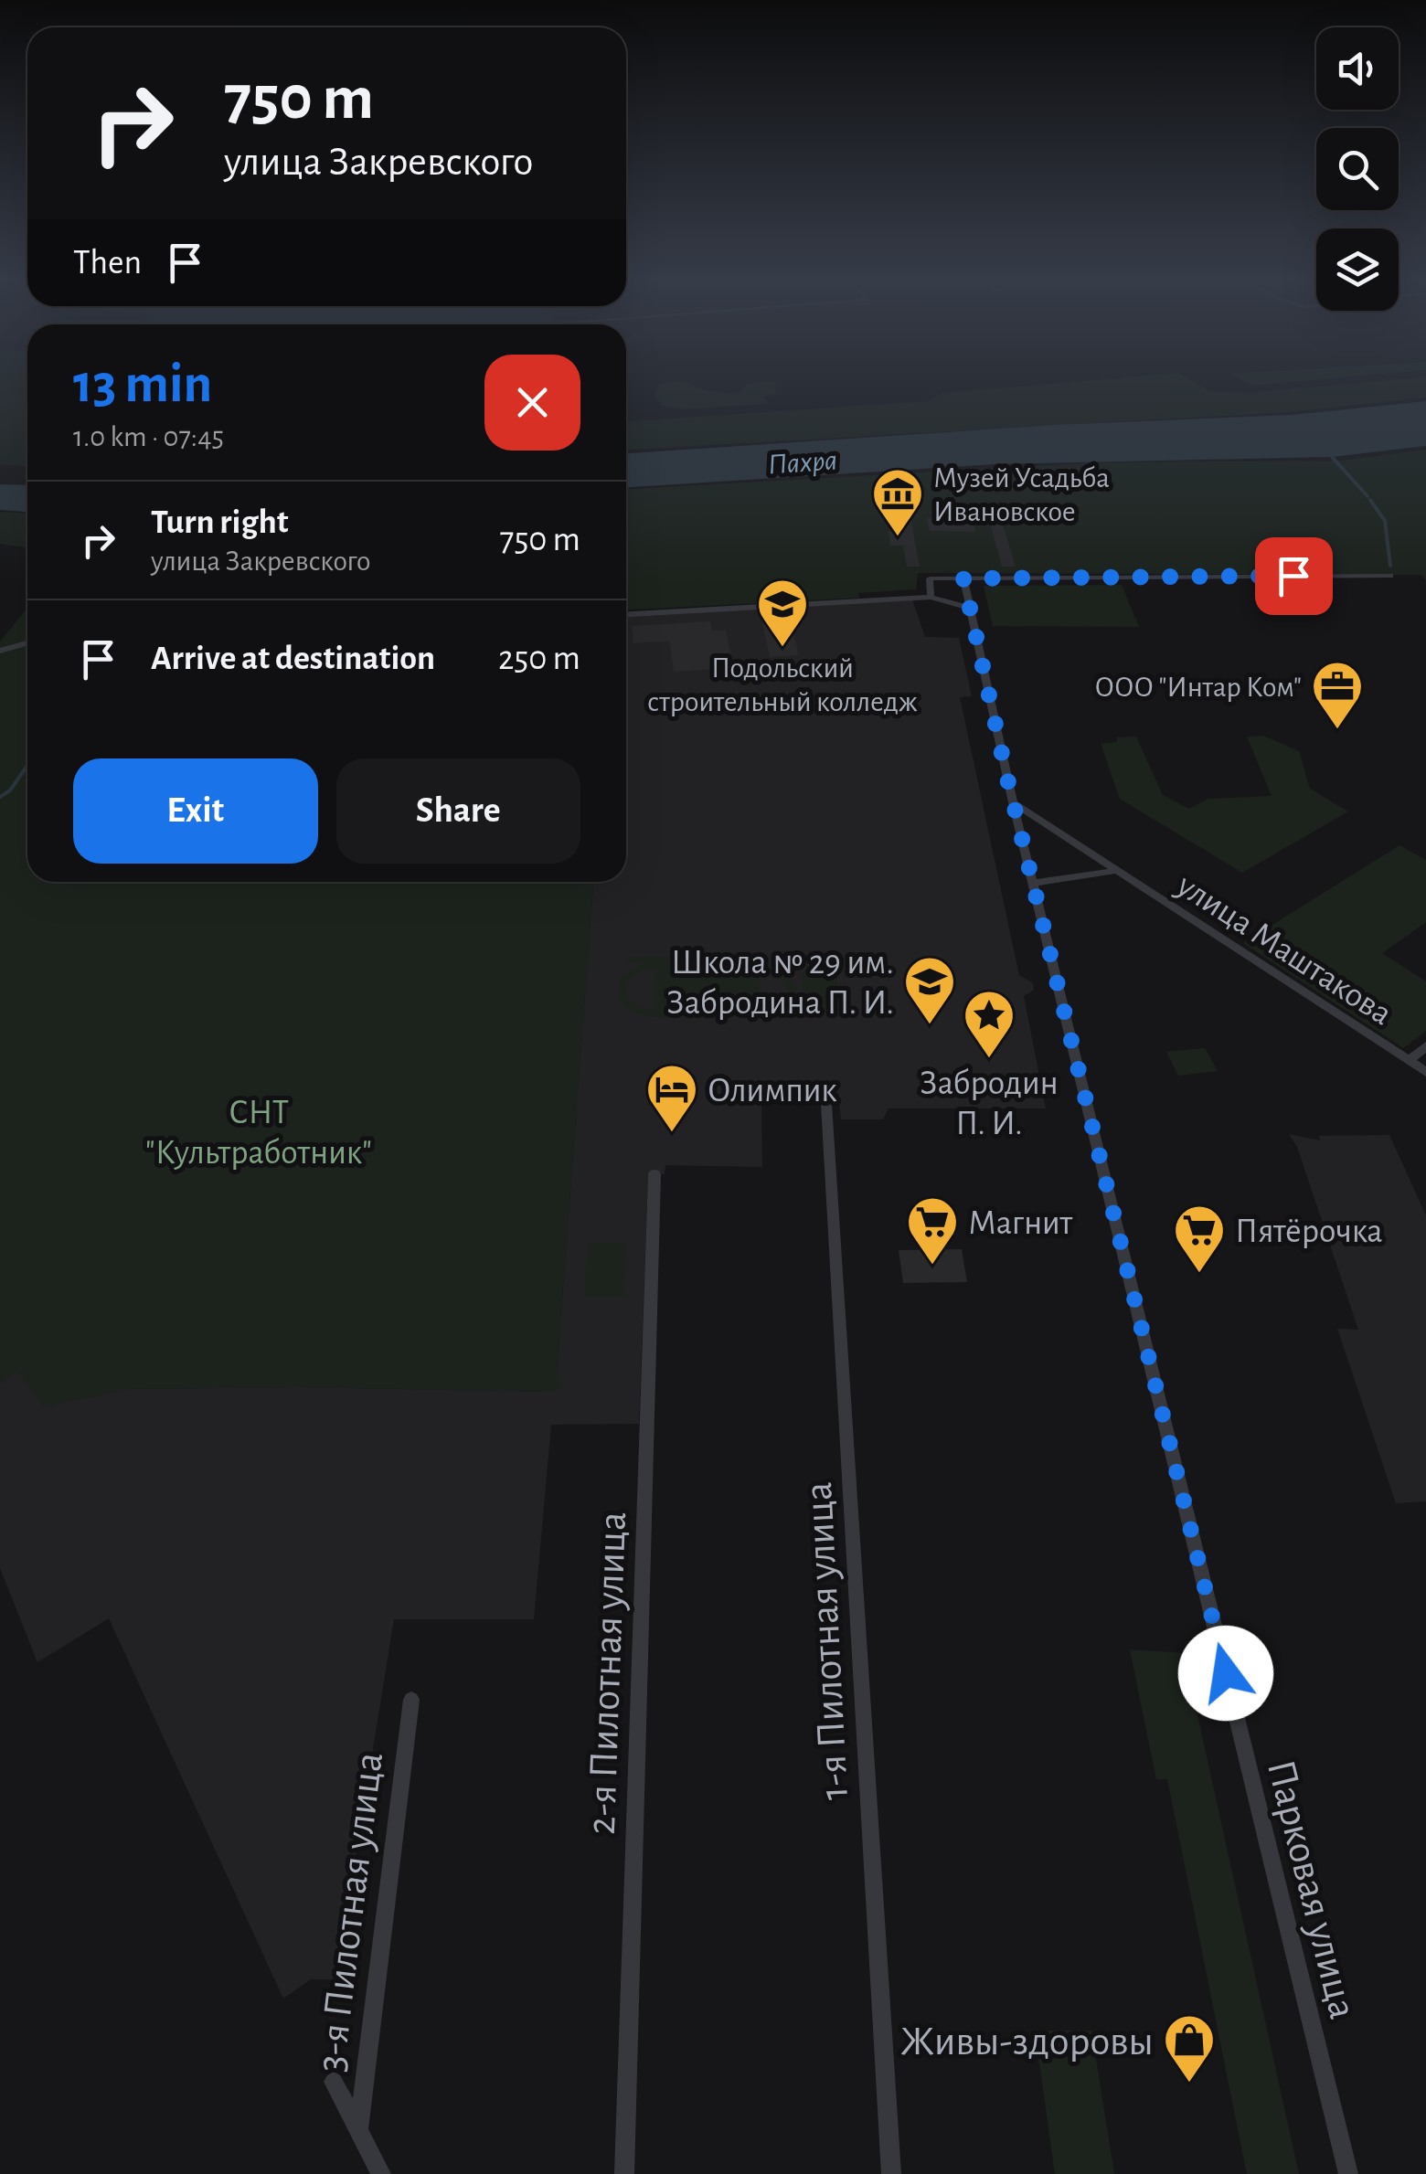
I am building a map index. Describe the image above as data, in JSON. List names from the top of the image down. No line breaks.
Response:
{"streets":{"street":["улица Маштакова","1-я Пилотная улица","2-я Пилотная улица","Парковая улица","3-я Пилотная улица"]},"crossings":[["улица Маштакова","Парковая улица"]],"water":["Пахра"],"parks":["СНТ \"Культработник\""],"places":{"museum":["Музей Усадьба Ивановское"],"school or university":["Подольский строительный колледж","Школа № 29 им. Забродина П. И."],"office":["ООО \"Интар Ком\""],"place":["Забродин П. И."],"hotel":["Олимпик"],"supermarket":["Магнит","Пятёрочка"],"shop":["Живы-здоровы"]},"page":{"turn":["750 m","улица Закревского"],"then":"Then","heading":["13 min","1.0 km · 07:45"],"list":[{"name":"Turn right","note":"улица Закревского","value":"750 m"},{"name":"Arrive at destination","value":"250 m"}],"buttons":["Exit","Share"]}}
